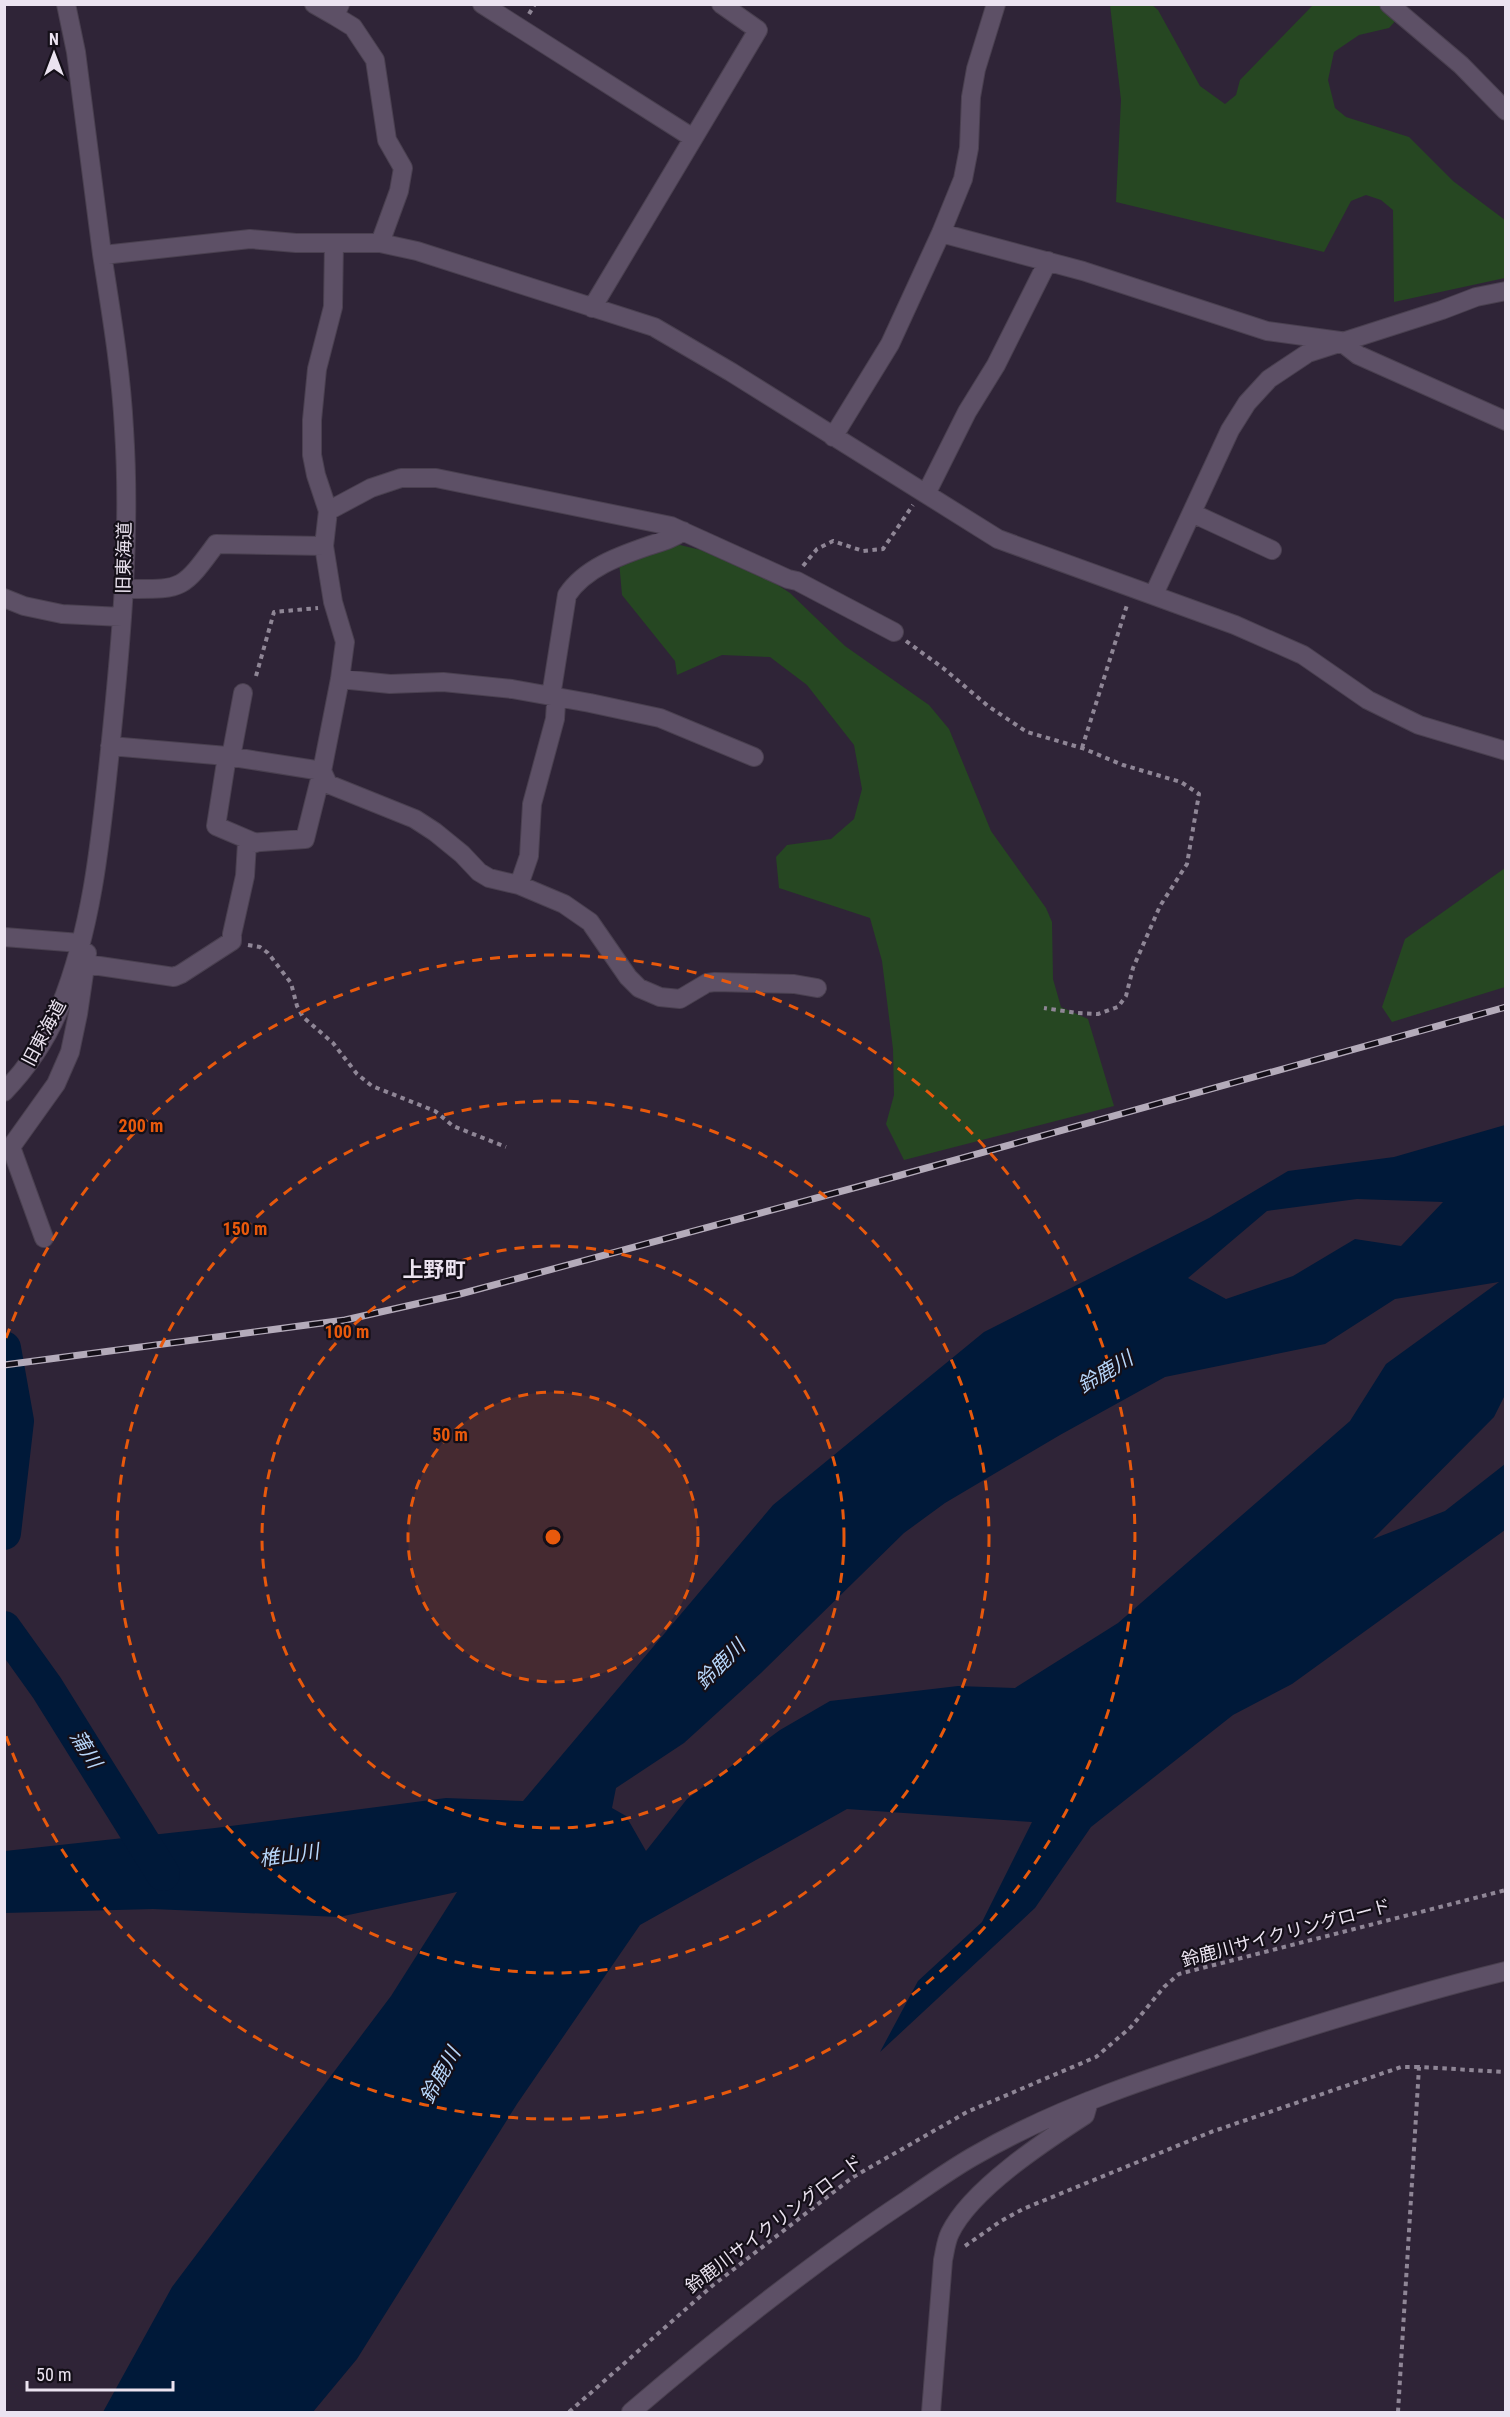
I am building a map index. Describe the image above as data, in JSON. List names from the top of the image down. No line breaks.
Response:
{"streets":{"street":["旧東海道"],"path":["鈴鹿川サイクリングロード"]},"districts":["上野町"],"water":["鈴鹿川","蒲川","椎山川"],"scale_bar":"50 m","north":"top","rings":["200 m","150 m","100 m","50 m"]}
